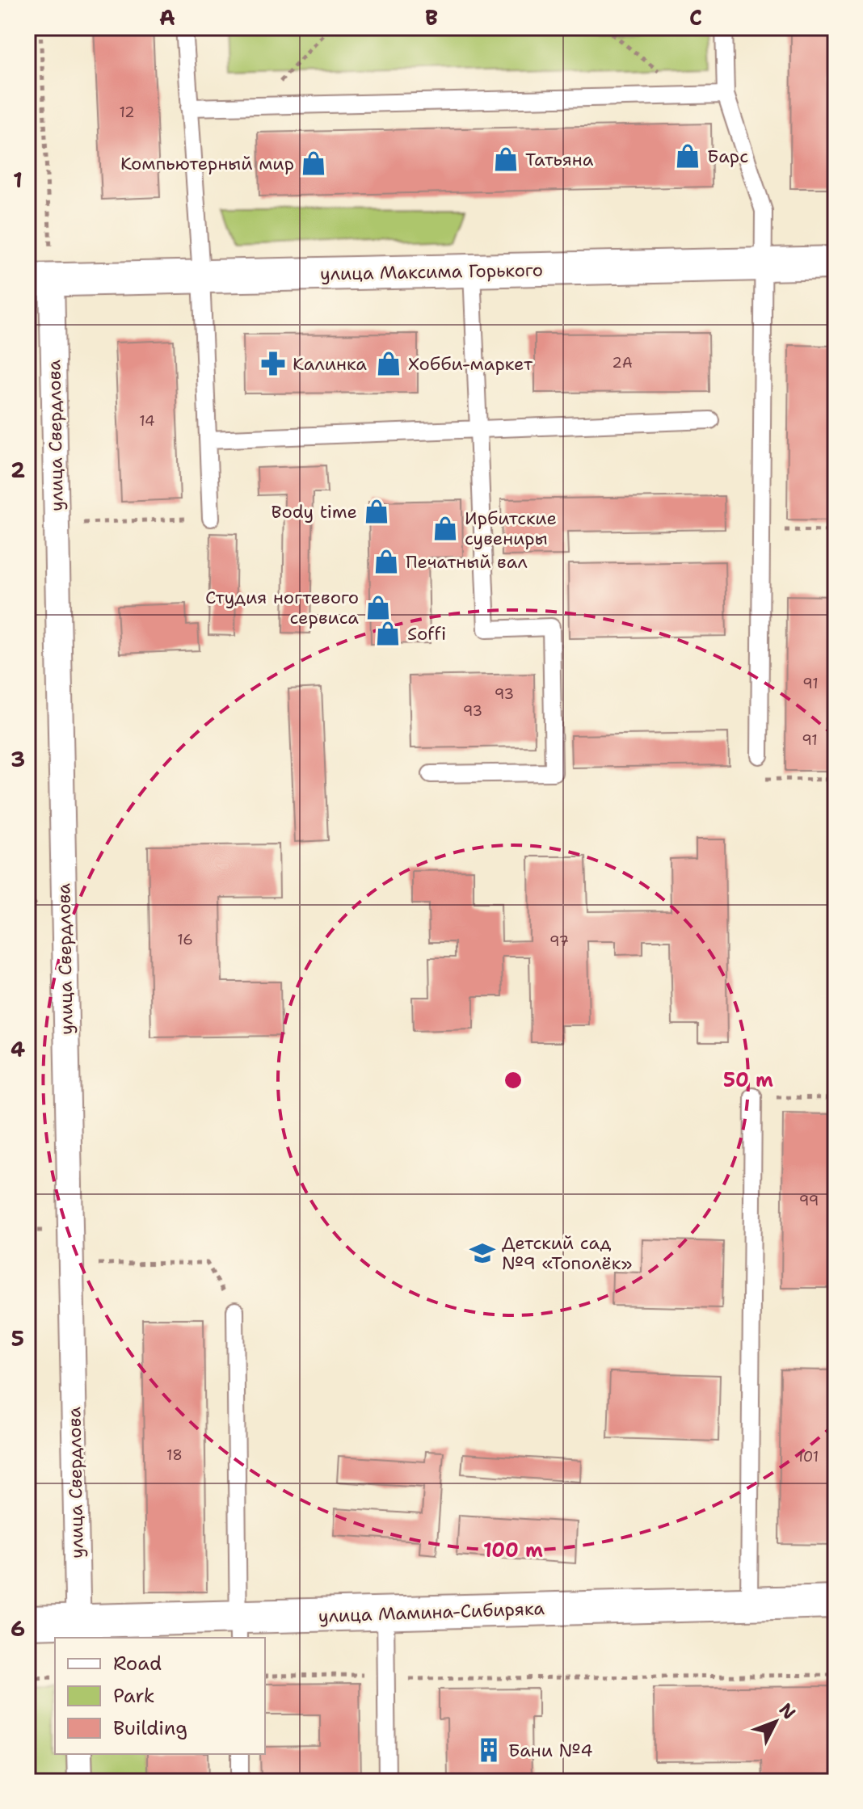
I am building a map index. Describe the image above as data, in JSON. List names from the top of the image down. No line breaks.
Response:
{"streets":{"street":["улица Максима Горького","улица Свердлова","улица Мамина-Сибиряка"]},"crossings":[["улица Максима Горького","улица Свердлова"],["улица Свердлова","улица Мамина-Сибиряка"]],"places":{"shop":["Барс","Татьяна","Компьютерный мир","Хобби-маркет","Body time","Ирбитские сувениры","Печатный вал","Студия ногтевого сервиса","Soffi"],"pharmacy":["Калинка"],"school or university":["Детский сад №9 «Тополёк»"],"building":["Бани №4"]},"house_numbers":["12","2А","14","91","93","93","91","16","97","99","18","101"],"legend":["Road","Park","Building"],"north":"top right","grid":{"columns":["A","B","C"],"rows":["1","2","3","4","5","6"]},"rings":["50 m","100 m"]}
